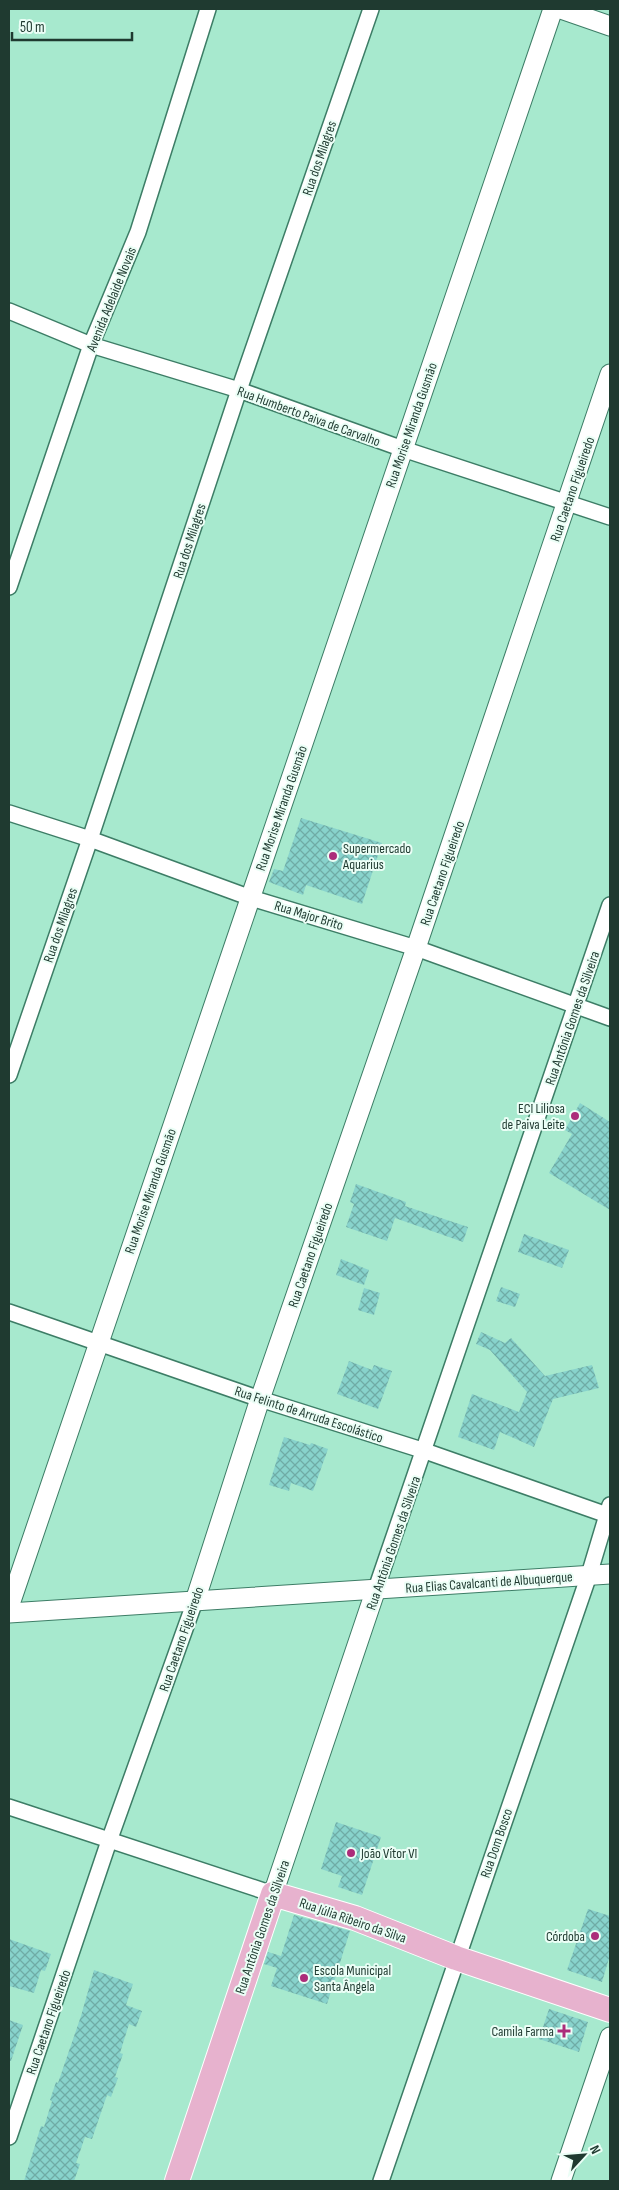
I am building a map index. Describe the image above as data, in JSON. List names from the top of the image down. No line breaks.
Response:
{"streets":{"main road":["Rua Antônia Gomes da Silveira","Rua Júlia Ribeiro da Silva"],"street":["Rua dos Milagres","Avenida Adelaide Novais","Rua Humberto Paiva de Carvalho","Rua Morise Miranda Gusmão","Rua Caetano Figueiredo","Rua Major Brito","Rua Felinto de Arruda Escolástico","Rua Elias Cavalcanti de Albuquerque","Rua Dom Bosco"]},"crossings":[["Rua dos Milagres","Rua Humberto Paiva de Carvalho"],["Rua dos Milagres","Rua Major Brito"],["Avenida Adelaide Novais","Rua Humberto Paiva de Carvalho"],["Rua Humberto Paiva de Carvalho","Rua Morise Miranda Gusmão"],["Rua Humberto Paiva de Carvalho","Rua Caetano Figueiredo"],["Rua Morise Miranda Gusmão","Rua Major Brito"],["Rua Morise Miranda Gusmão","Rua Felinto de Arruda Escolástico"],["Rua Caetano Figueiredo","Rua Major Brito"],["Rua Caetano Figueiredo","Rua Felinto de Arruda Escolástico"],["Rua Caetano Figueiredo","Rua Elias Cavalcanti de Albuquerque"],["Rua Caetano Figueiredo","Rua Júlia Ribeiro da Silva"],["Rua Major Brito","Rua Antônia Gomes da Silveira"],["Rua Antônia Gomes da Silveira","Rua Felinto de Arruda Escolástico"],["Rua Antônia Gomes da Silveira","Rua Elias Cavalcanti de Albuquerque"],["Rua Antônia Gomes da Silveira","Rua Júlia Ribeiro da Silva"],["Rua Felinto de Arruda Escolástico","Rua Dom Bosco"],["Rua Elias Cavalcanti de Albuquerque","Rua Dom Bosco"],["Rua Dom Bosco","Rua Júlia Ribeiro da Silva"]],"places":{"other":["Supermercado Aquarius","ECI Liliosa de Paiva Leite","João Vítor VI","Córdoba","Escola Municipal Santa Ângela"],"health":["Camila Farma"]},"scale_bar":"50 m","north":"top right"}
